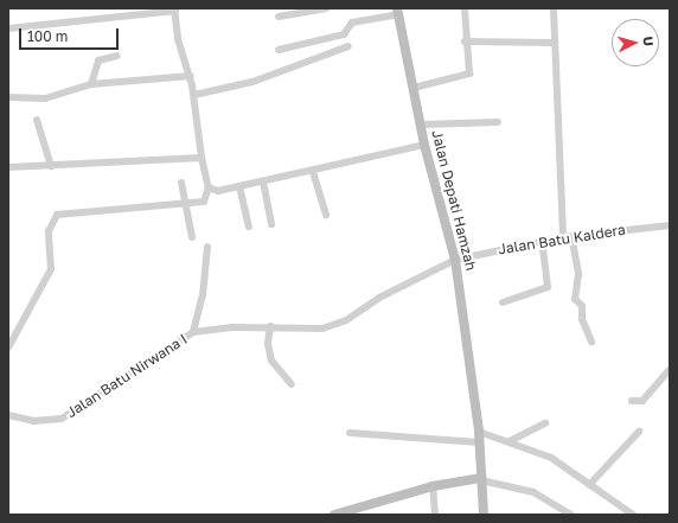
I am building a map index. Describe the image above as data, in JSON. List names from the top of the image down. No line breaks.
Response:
{"streets":{"main road":["Jalan Depati Hamzah"],"street":["Jalan Batu Kaldera","Jalan Batu Nirwana I"]},"crossings":[["Jalan Depati Hamzah","Jalan Batu Kaldera"],["Jalan Depati Hamzah","Jalan Batu Nirwana I"],["Jalan Batu Kaldera","Jalan Batu Nirwana I"]],"scale_bar":"100 m","north":"right"}
